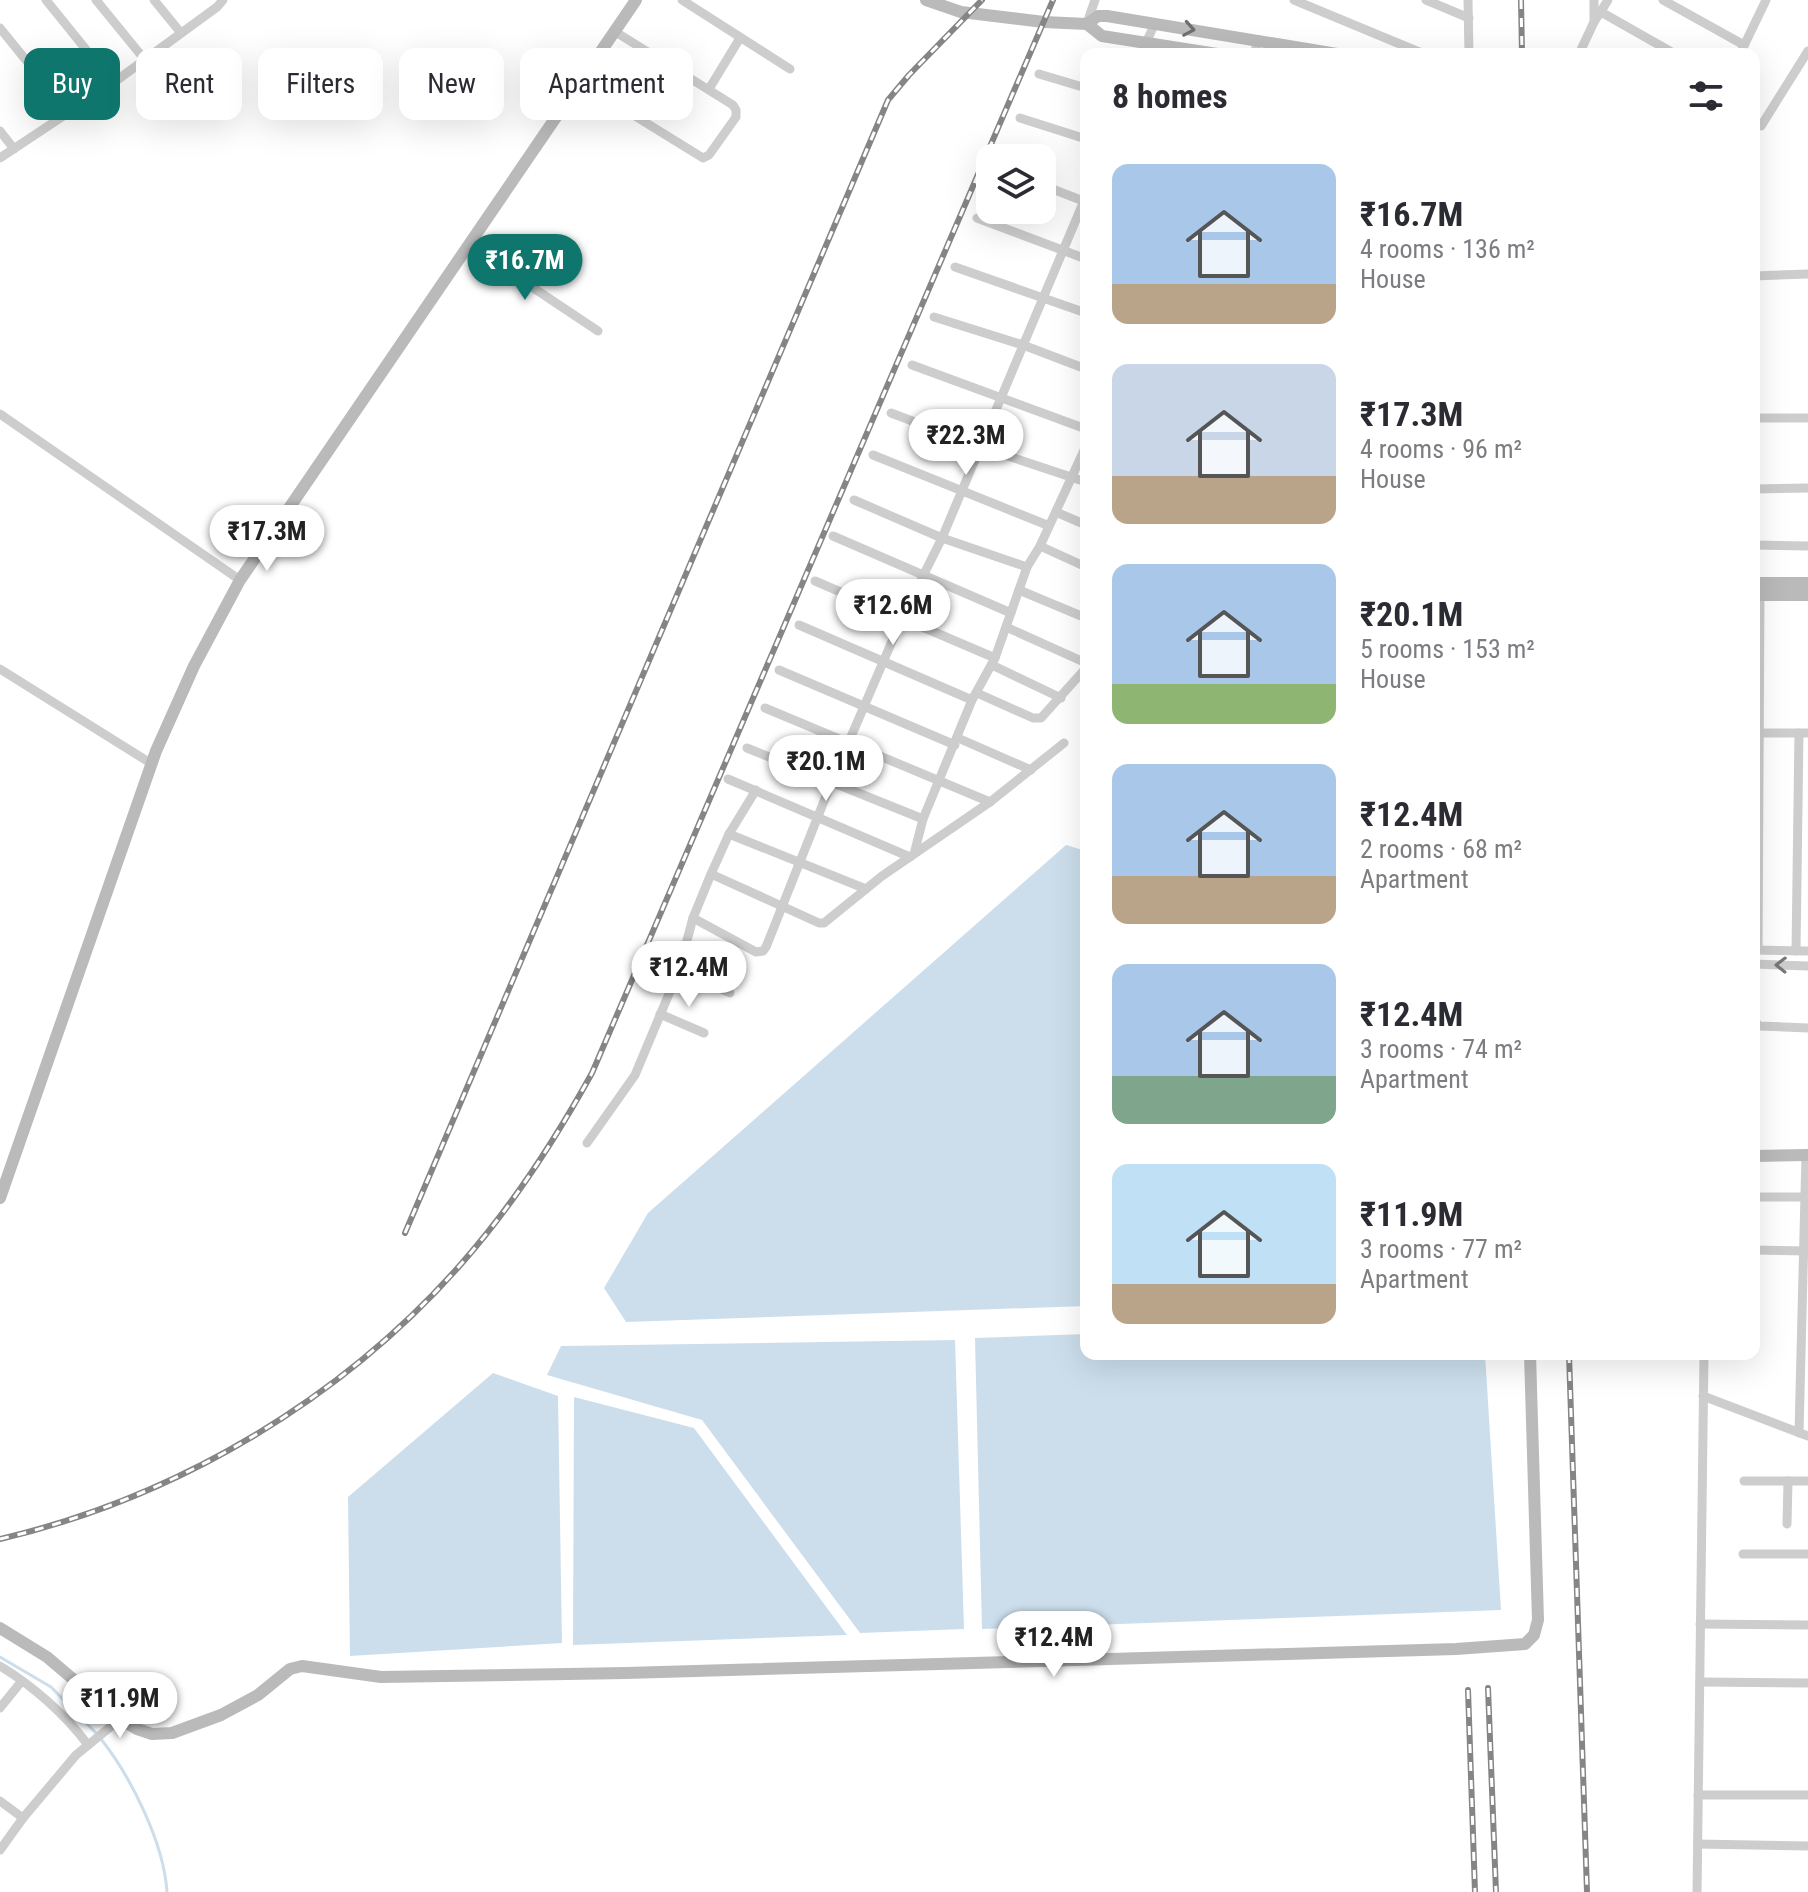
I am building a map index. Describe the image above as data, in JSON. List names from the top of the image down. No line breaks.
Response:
{"page":{"chip":["Buy","Rent","Filters","New","Apartment"],"heading":"8 homes","list":[{"name":"₹16.7M","note":"4 rooms · 136 m² · House"},{"name":"₹17.3M","note":"4 rooms · 96 m² · House"},{"name":"₹20.1M","note":"5 rooms · 153 m² · House"},{"name":"₹12.4M","note":"2 rooms · 68 m² · Apartment"},{"name":"₹12.4M","note":"3 rooms · 74 m² · Apartment"},{"name":"₹11.9M","note":"3 rooms · 77 m² · Apartment"}],"price":["₹16.7M","₹22.3M","₹17.3M","₹12.6M","₹20.1M","₹12.4M","₹12.4M","₹11.9M"]}}
